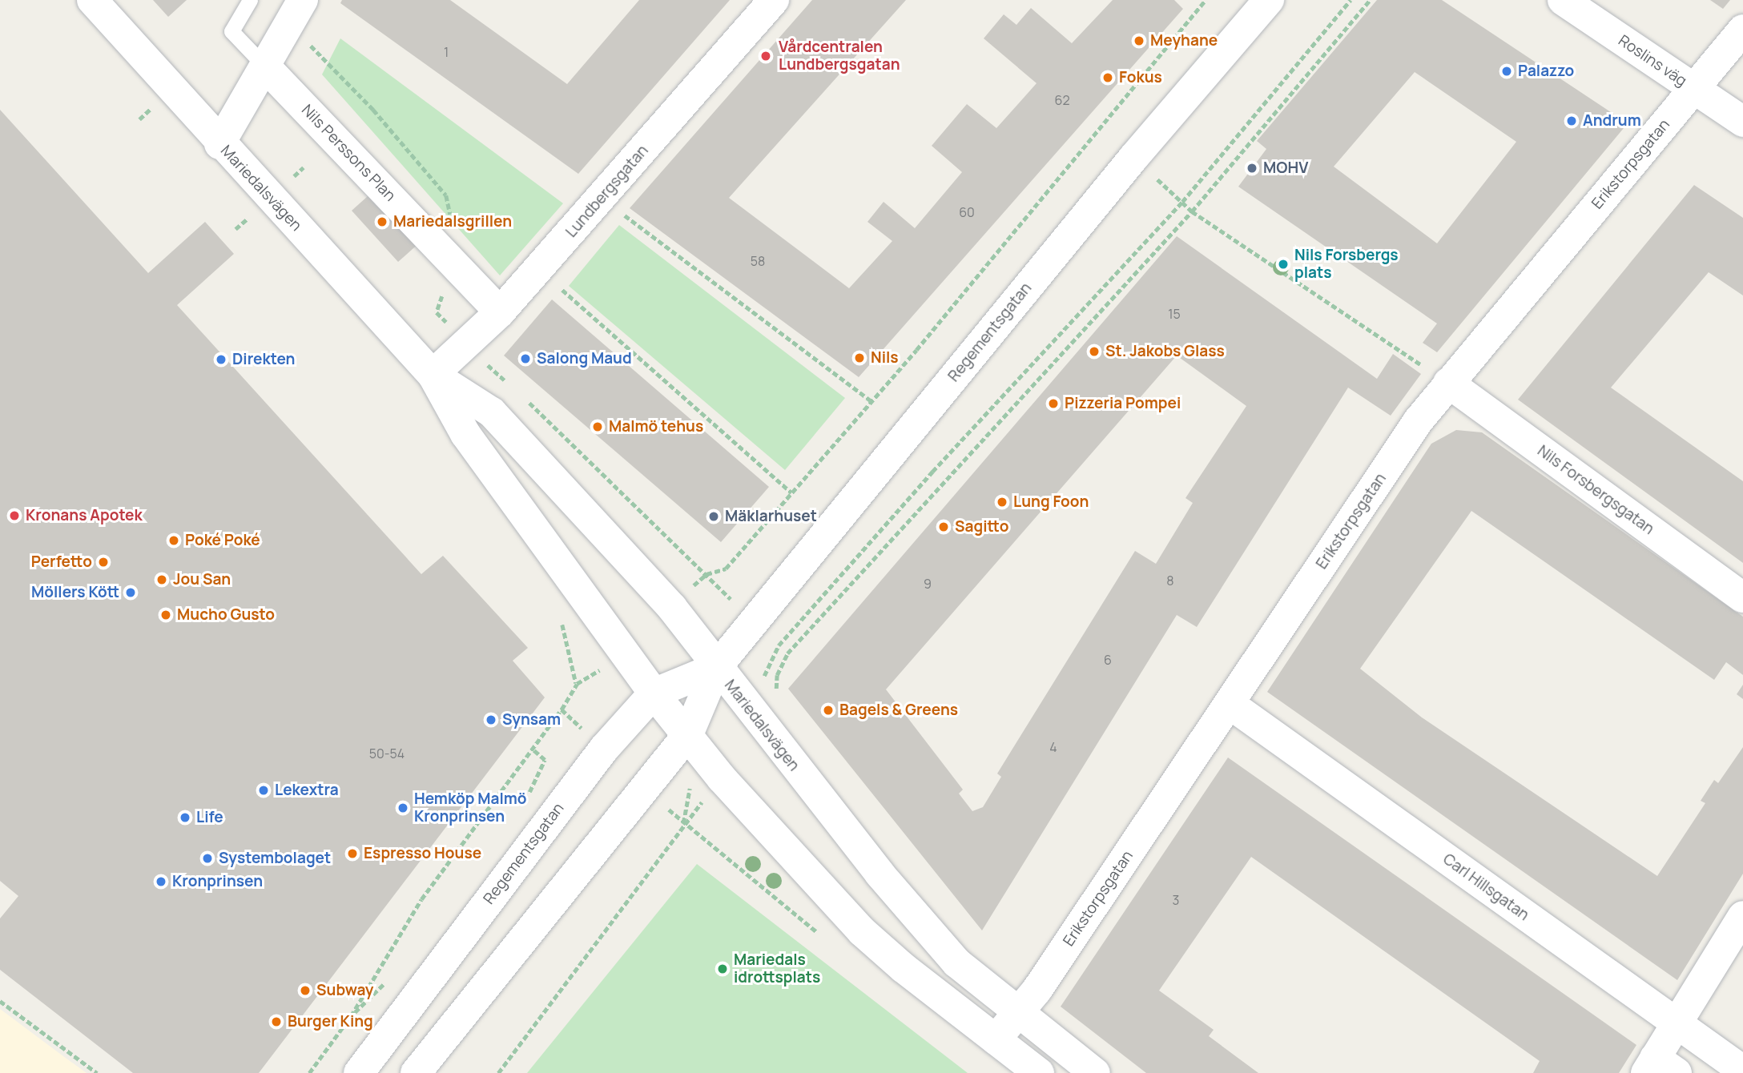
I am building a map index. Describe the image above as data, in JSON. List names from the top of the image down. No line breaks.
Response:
{"streets":{"street":["Roslins väg","Nils Perssons Plan","Erikstorpsgatan","Mariedalsvägen","Lundbergsgatan","Regementsgatan","Nils Forsbergsgatan","Carl Hillsgatan"]},"crossings":[["Roslins väg","Erikstorpsgatan"],["Nils Perssons Plan","Lundbergsgatan"],["Erikstorpsgatan","Mariedalsvägen"],["Erikstorpsgatan","Nils Forsbergsgatan"],["Erikstorpsgatan","Carl Hillsgatan"],["Mariedalsvägen","Lundbergsgatan"],["Mariedalsvägen","Regementsgatan"]],"places":["Meyhane","Vårdcentralen Lundbergsgatan","Palazzo","Fokus","Andrum","MOHV","Mariedalsgrillen","Nils Forsbergs plats","St. Jakobs Glass","Nils","Salong Maud","Direkten","Pizzeria Pompei","Malmö tehus","Lung Foon","Kronans Apotek","Mäklarhuset","Sagitto","Poké Poké","Perfetto","Jou San","Möllers Kött","Mucho Gusto","Bagels & Greens","Synsam","Lekextra","Hemköp Malmö Kronprinsen","Life","Espresso House","Systembolaget","Kronprinsen","Mariedals idrottsplats","Subway","Burger King"],"house_numbers":["1","62","60","58","15","8","9","6","4","50-54","3"]}
